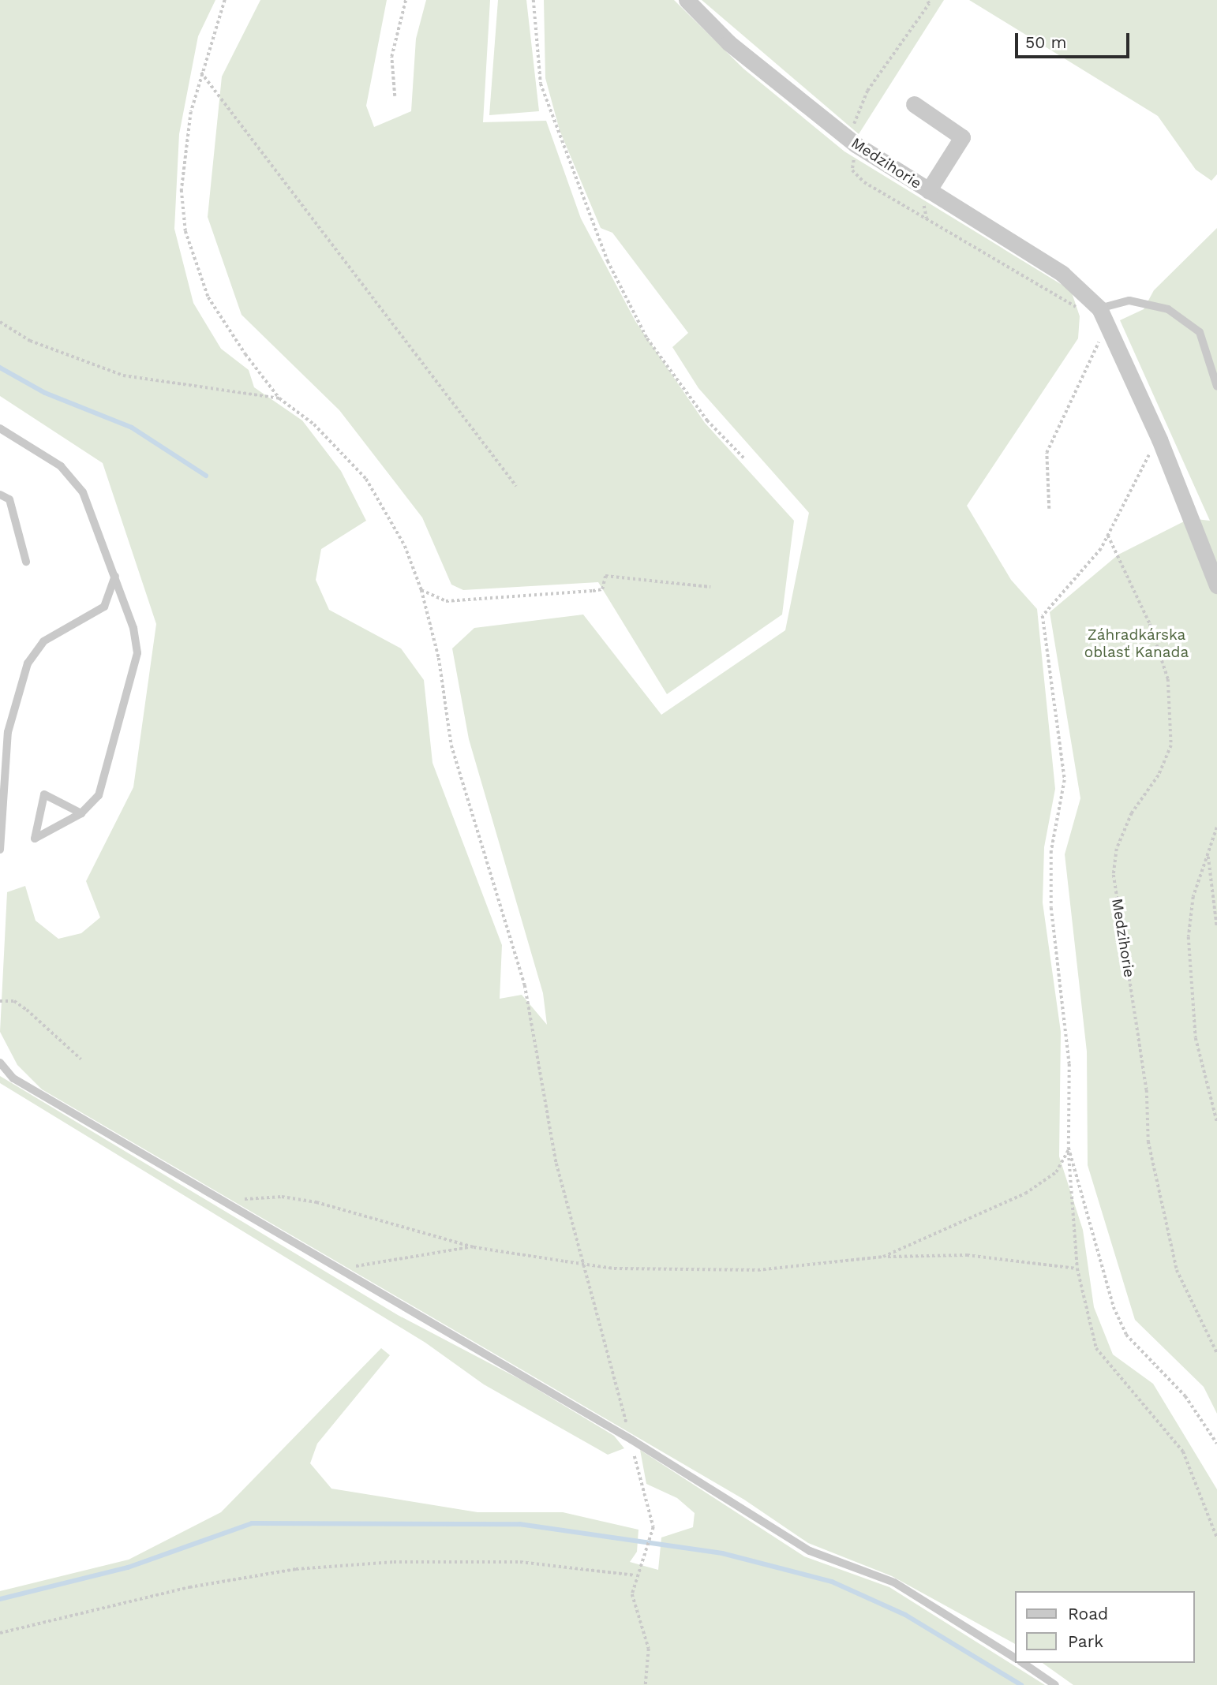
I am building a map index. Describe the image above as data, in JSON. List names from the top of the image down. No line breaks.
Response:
{"streets":{"street":["Medzihorie"]},"parks":["Záhradkárska oblasť Kanada"],"legend":["Road","Park"],"scale_bar":"50 m"}
